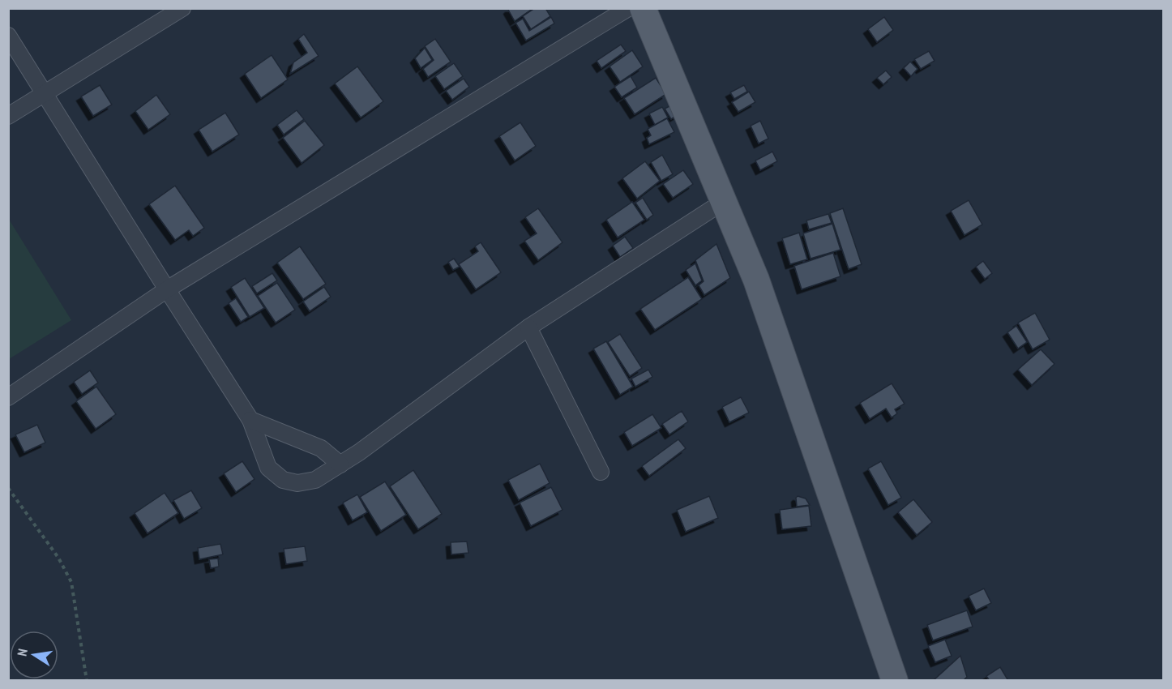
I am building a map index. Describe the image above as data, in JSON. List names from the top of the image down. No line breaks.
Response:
{"north":"left"}
